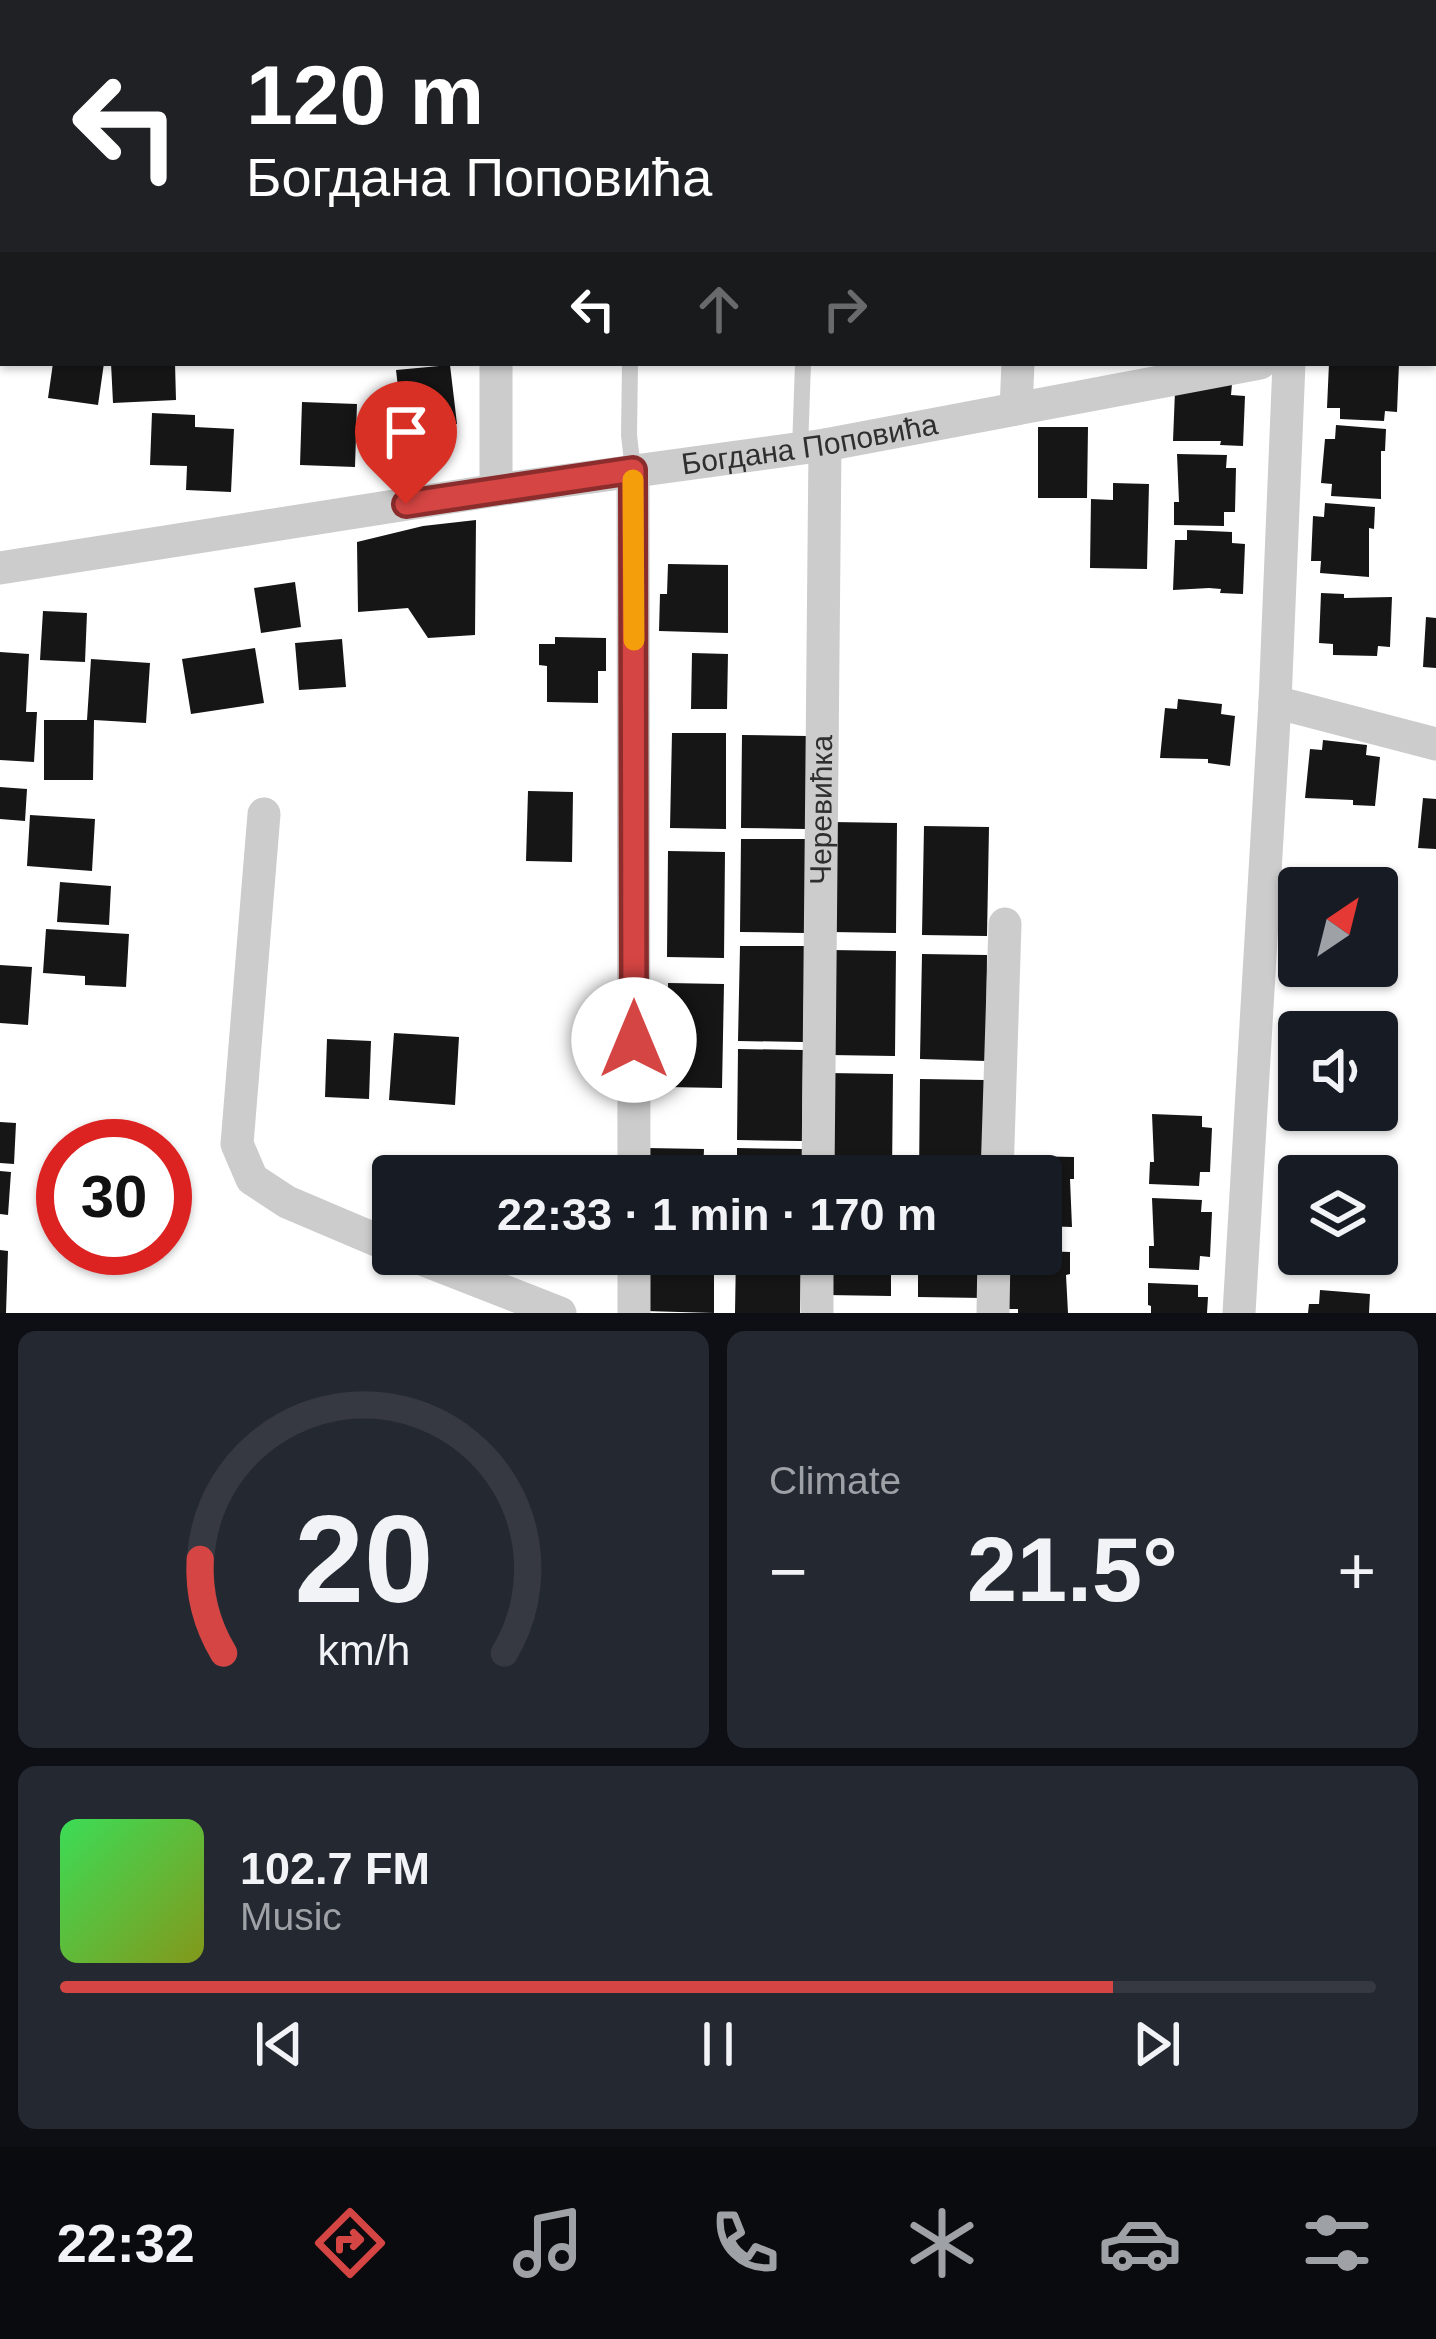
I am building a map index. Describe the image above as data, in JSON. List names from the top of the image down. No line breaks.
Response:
{"streets":{"street":["Богдана Поповића","Черевићка"]},"crossings":[["Богдана Поповића","Черевићка"]],"north":"top right","page":{"turn":["120 m","Богдана Поповића"],"limit":"30","trip":"22:33 · 1 min · 170 m","tile":"Climate","heat":["−","21.5°","+"],"song":["102.7 FM","Music"],"tabs":"22:32","gauge":["20","km/h"]}}
